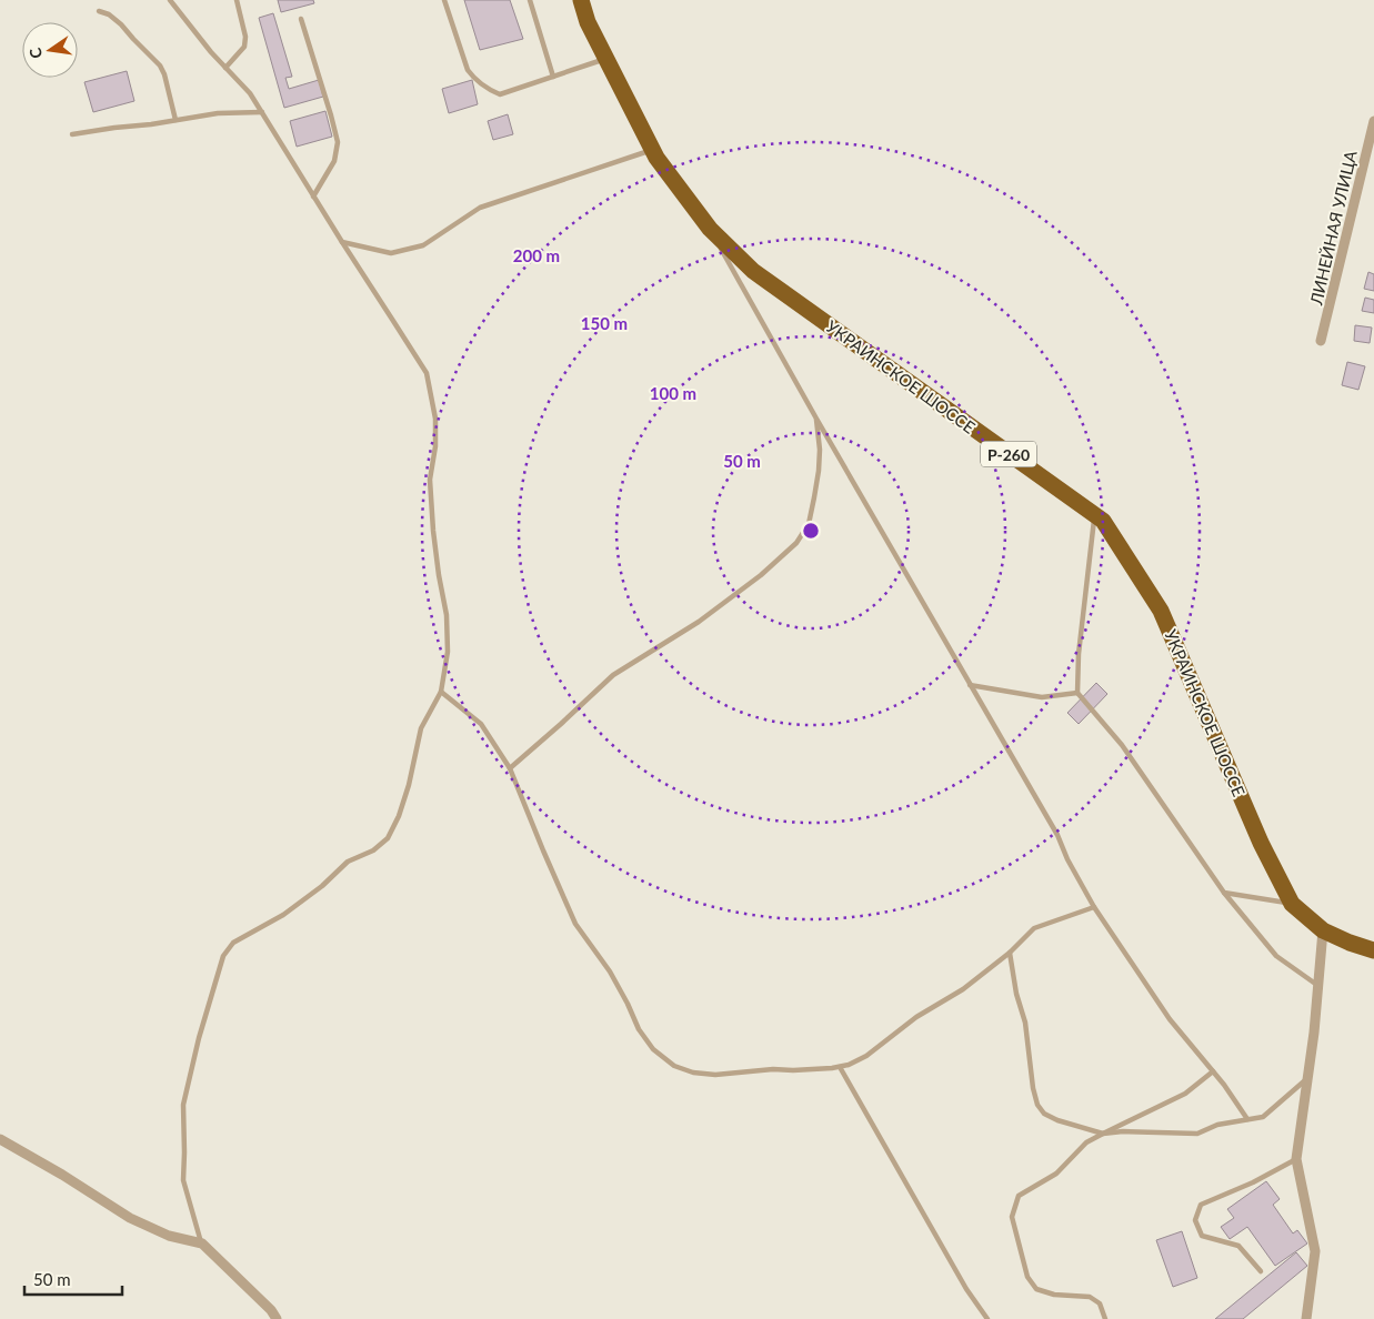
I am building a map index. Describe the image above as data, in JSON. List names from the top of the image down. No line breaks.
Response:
{"streets":{"highway":["УКРАИНСКОЕ ШОССЕ","Р-260"],"street":["ЛИНЕЙНАЯ УЛИЦА"]},"scale_bar":"50 m","north":"left","rings":["200 m","150 m","100 m","50 m"]}
